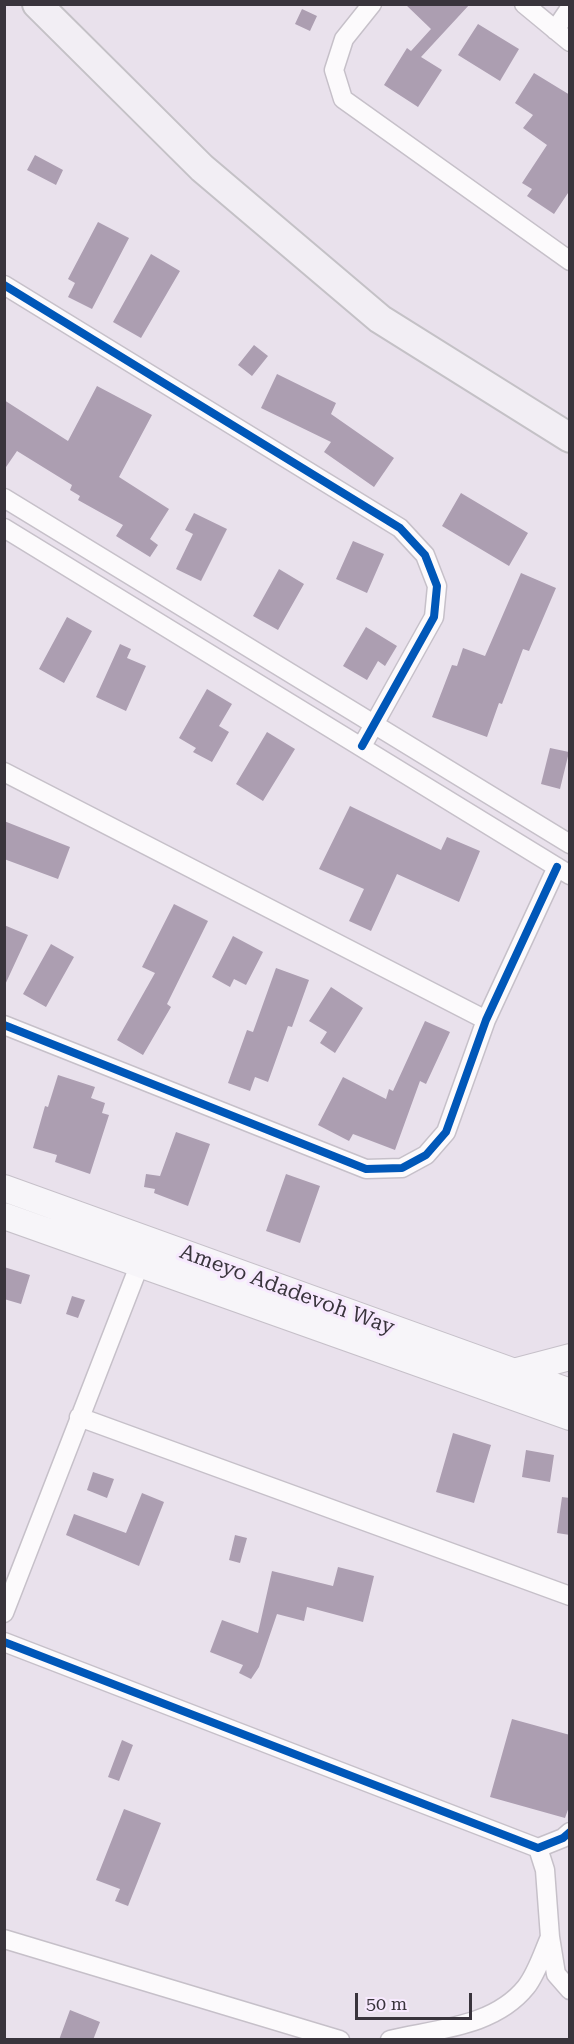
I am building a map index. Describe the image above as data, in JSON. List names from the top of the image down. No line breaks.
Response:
{"streets":{"street":["Ameyo Adadevoh Way"]},"scale_bar":"50 m"}
